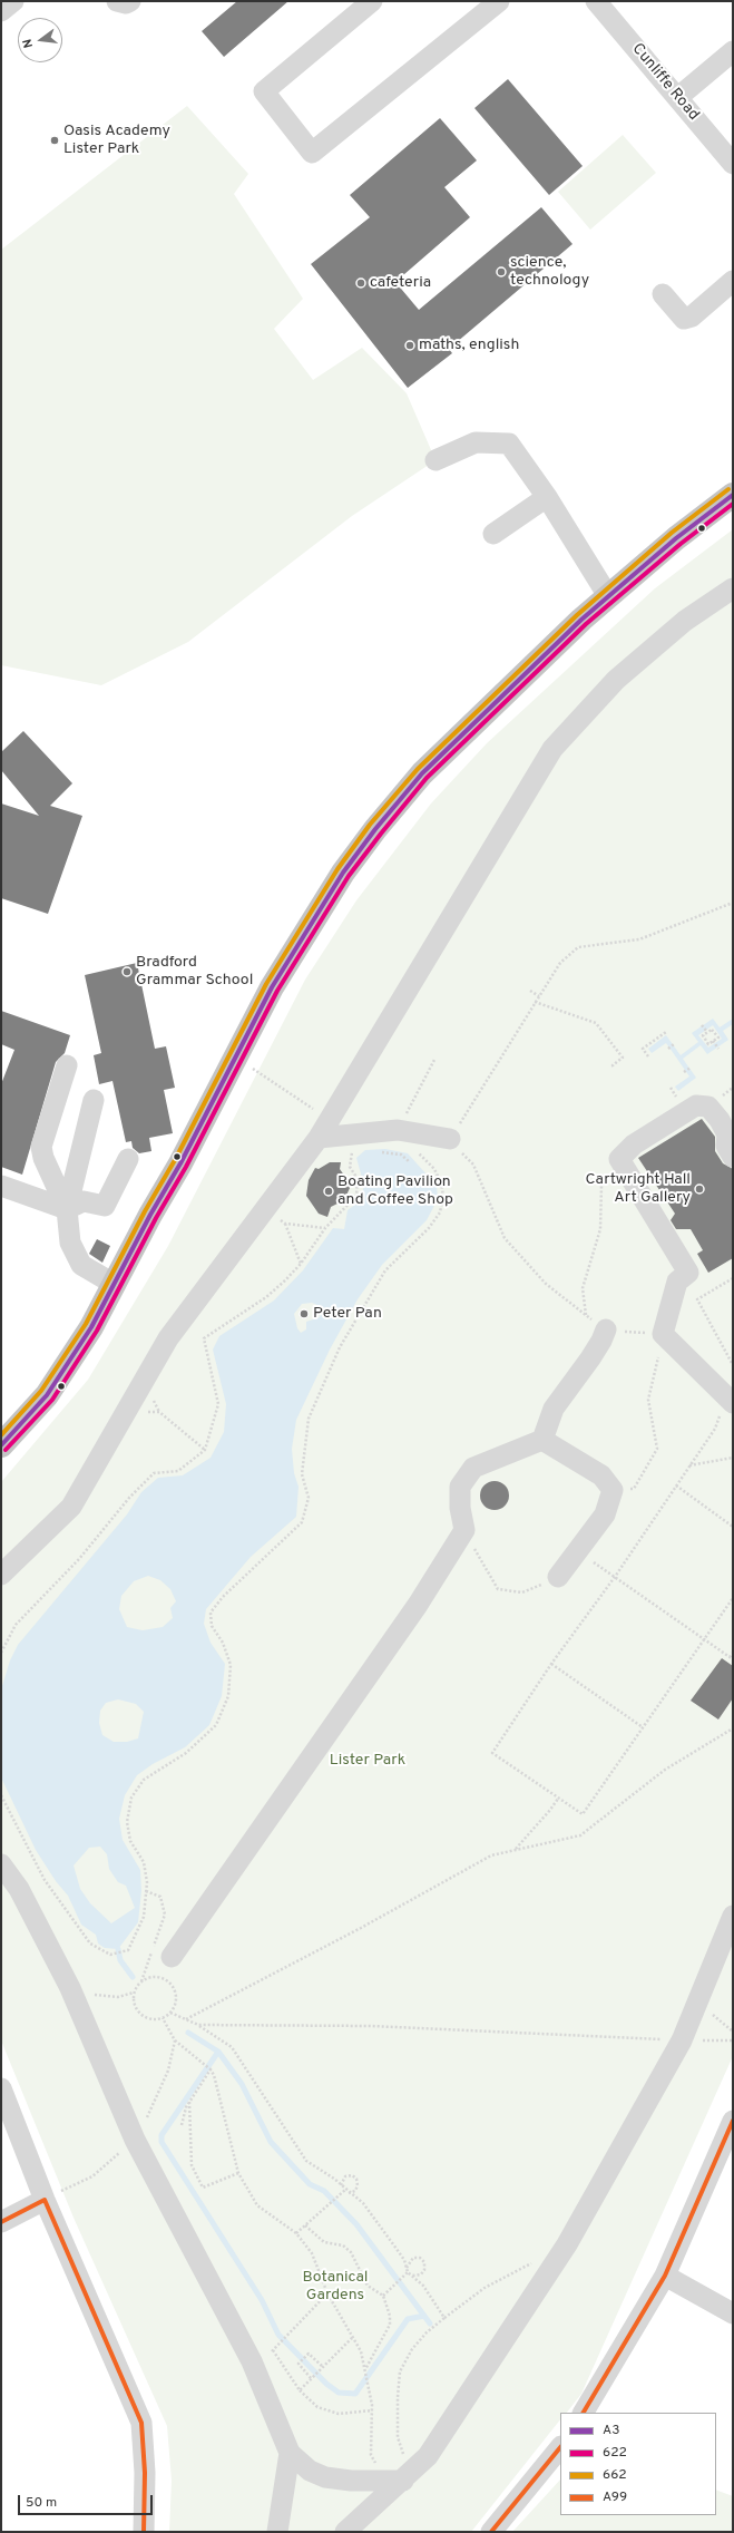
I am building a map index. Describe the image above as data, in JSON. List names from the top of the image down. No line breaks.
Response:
{"streets":{"street":["Cunliffe Road"]},"parks":["Lister Park","Botanical Gardens"],"places":["Oasis Academy Lister Park","science, technology","cafeteria","maths, english","Bradford Grammar School","Cartwright Hall Art Gallery","Boating Pavilion and Coffee Shop","Peter Pan"],"lines":["transit line 662","transit line A3","transit line 622","transit line A99"],"legend":["A3","622","662","A99"],"scale_bar":"50 m","north":"left"}
